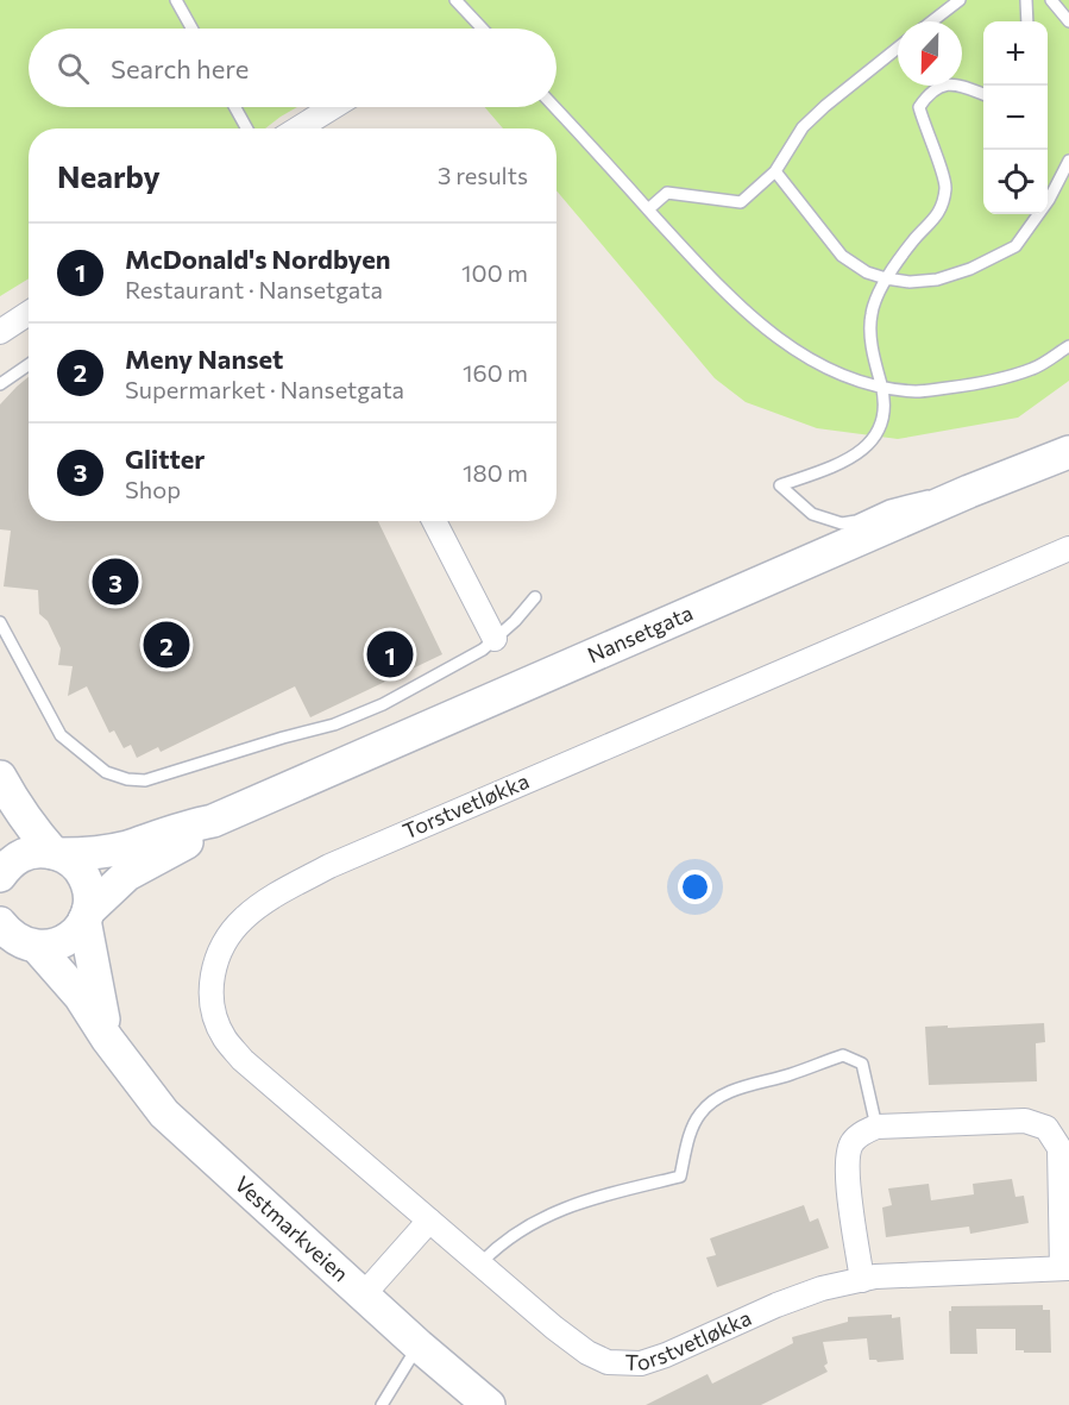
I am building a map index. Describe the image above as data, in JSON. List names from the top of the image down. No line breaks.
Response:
{"streets":{"main road":["Nansetgata","Vestmarkveien"],"street":["Torstvetløkka"]},"crossings":[["Nansetgata","Vestmarkveien"]],"north":"bottom","page":{"map_buttons":["+","−"],"search":"Search here","heading":["Nearby","3 results"],"list":[{"mark":"1","name":"McDonald's Nordbyen","note":"Restaurant · Nansetgata","value":"100 m"},{"mark":"2","name":"Meny Nanset","note":"Supermarket · Nansetgata","value":"160 m"},{"mark":"3","name":"Glitter","note":"Shop","value":"180 m"}],"pins":["3","2","1"]}}
